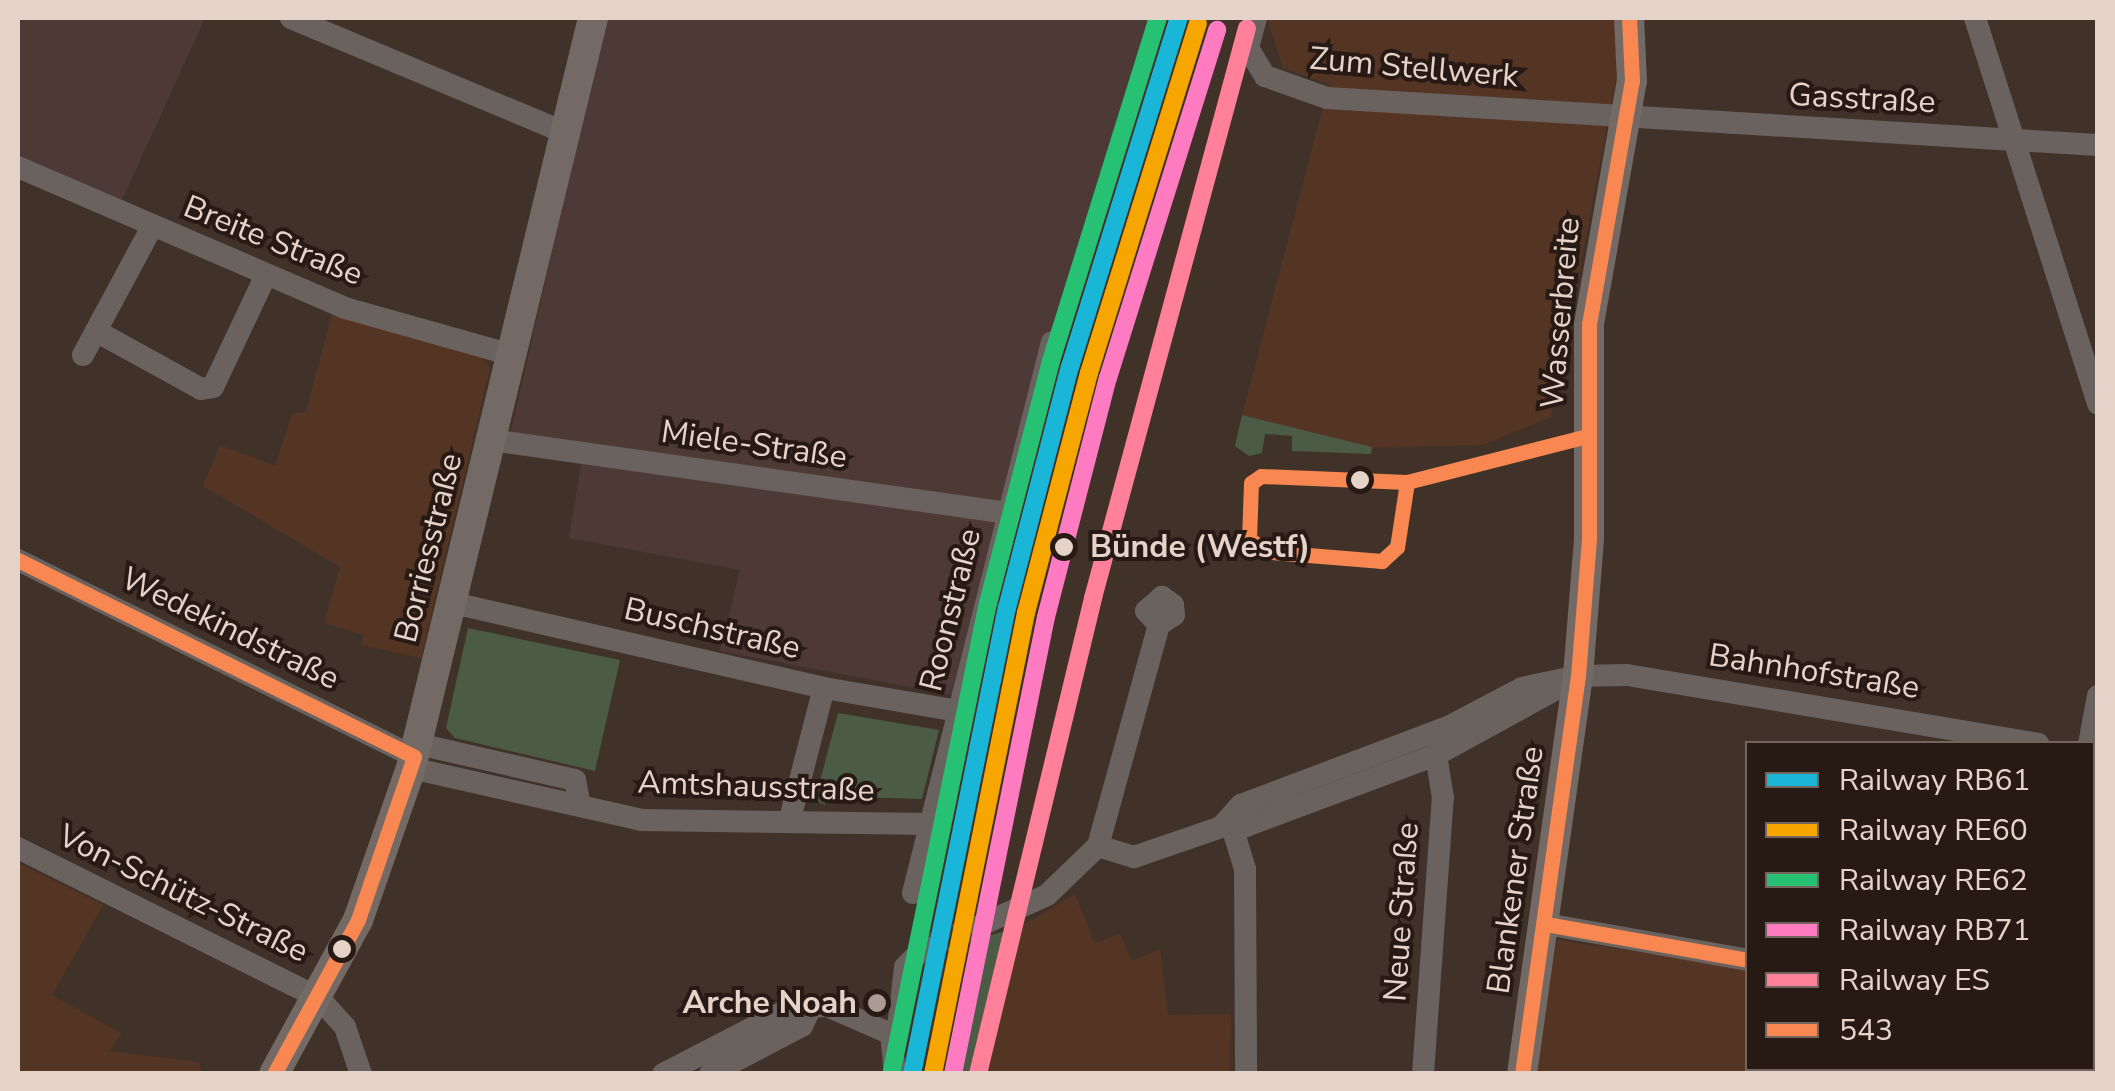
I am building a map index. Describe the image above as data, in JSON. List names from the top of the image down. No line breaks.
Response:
{"streets":{"main road":["Wasserbreite","Borriesstraße","Blankener Straße"],"street":["Zum Stellwerk","Gasstraße","Breite Straße","Miele-Straße","Roonstraße","Wedekindstraße","Buschstraße","Bahnhofstraße","Amtshausstraße","Von-Schütz-Straße","Neue Straße"]},"crossings":[["Zum Stellwerk","Gasstraße"],["Zum Stellwerk","Wasserbreite"],["Gasstraße","Wasserbreite"],["Breite Straße","Borriesstraße"],["Wasserbreite","Bahnhofstraße"],["Wasserbreite","Blankener Straße"],["Miele-Straße","Borriesstraße"],["Miele-Straße","Roonstraße"],["Borriesstraße","Wedekindstraße"],["Borriesstraße","Buschstraße"],["Borriesstraße","Amtshausstraße"],["Borriesstraße","Von-Schütz-Straße"],["Roonstraße","Buschstraße"],["Roonstraße","Amtshausstraße"],["Wedekindstraße","Amtshausstraße"],["Bahnhofstraße","Blankener Straße"],["Bahnhofstraße","Neue Straße"]],"places":["Bünde (Westf)","Arche Noah"],"lines":["rail line RB61","rail line RE62","transit line 543","rail line RE60","rail line ES","rail line RB71"],"legend":["Railway RB61","Railway RE60","Railway RE62","Railway RB71","Railway ES","543"]}
